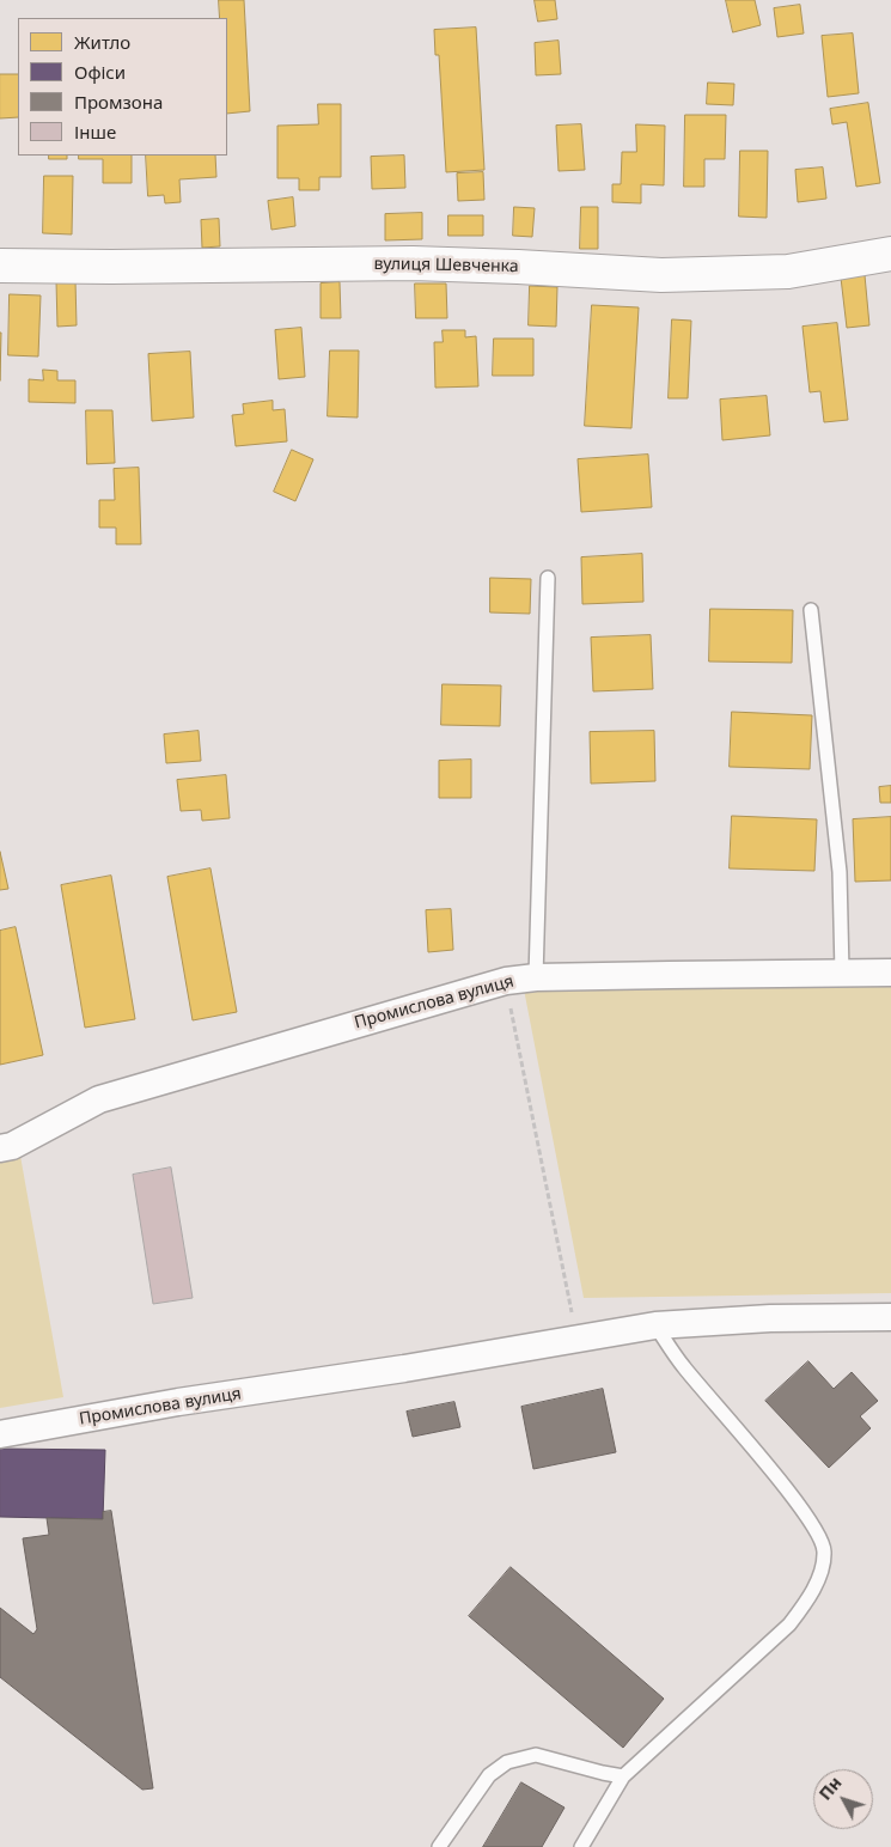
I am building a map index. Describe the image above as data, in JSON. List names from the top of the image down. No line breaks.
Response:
{"streets":{"street":["вулиця Шевченка","Промислова вулиця"]},"legend":["Житло","Офіси","Промзона","Інше"],"north":"top left"}
